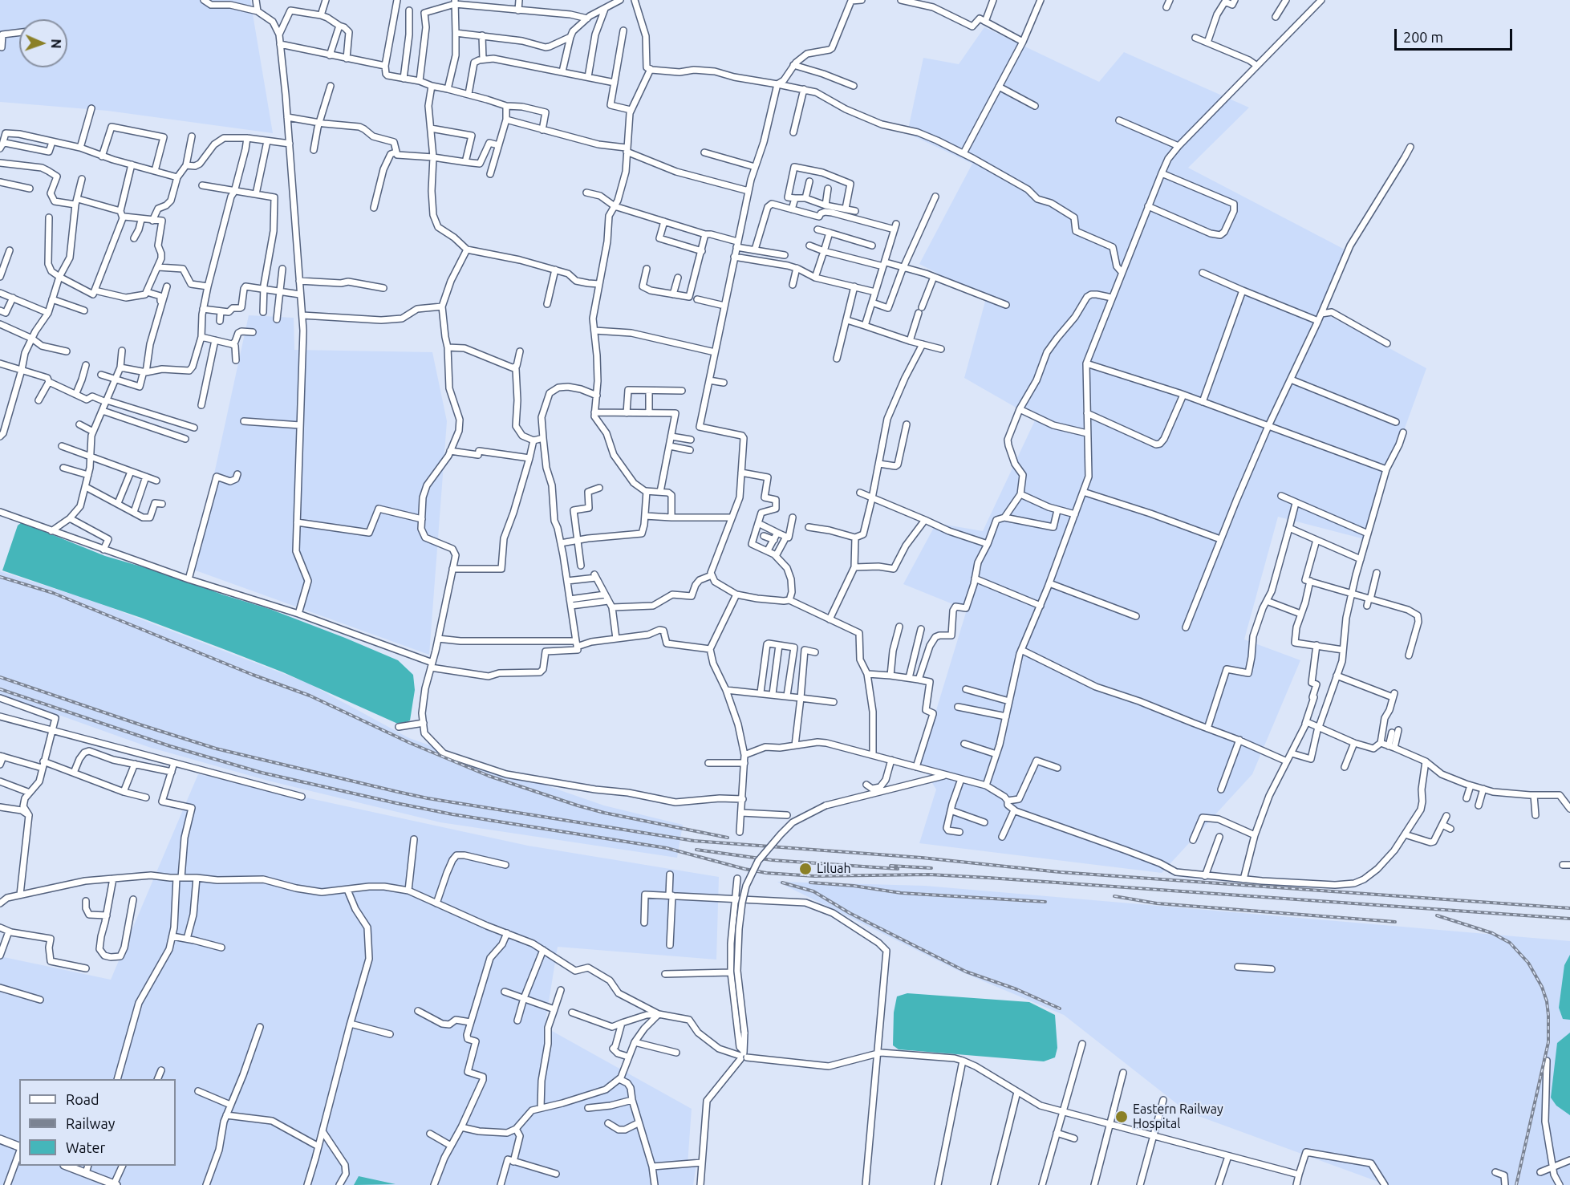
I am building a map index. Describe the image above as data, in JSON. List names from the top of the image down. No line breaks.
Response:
{"places":["Liluah","Eastern Railway Hospital"],"legend":["Road","Railway","Water"],"scale_bar":"200 m","north":"right"}
